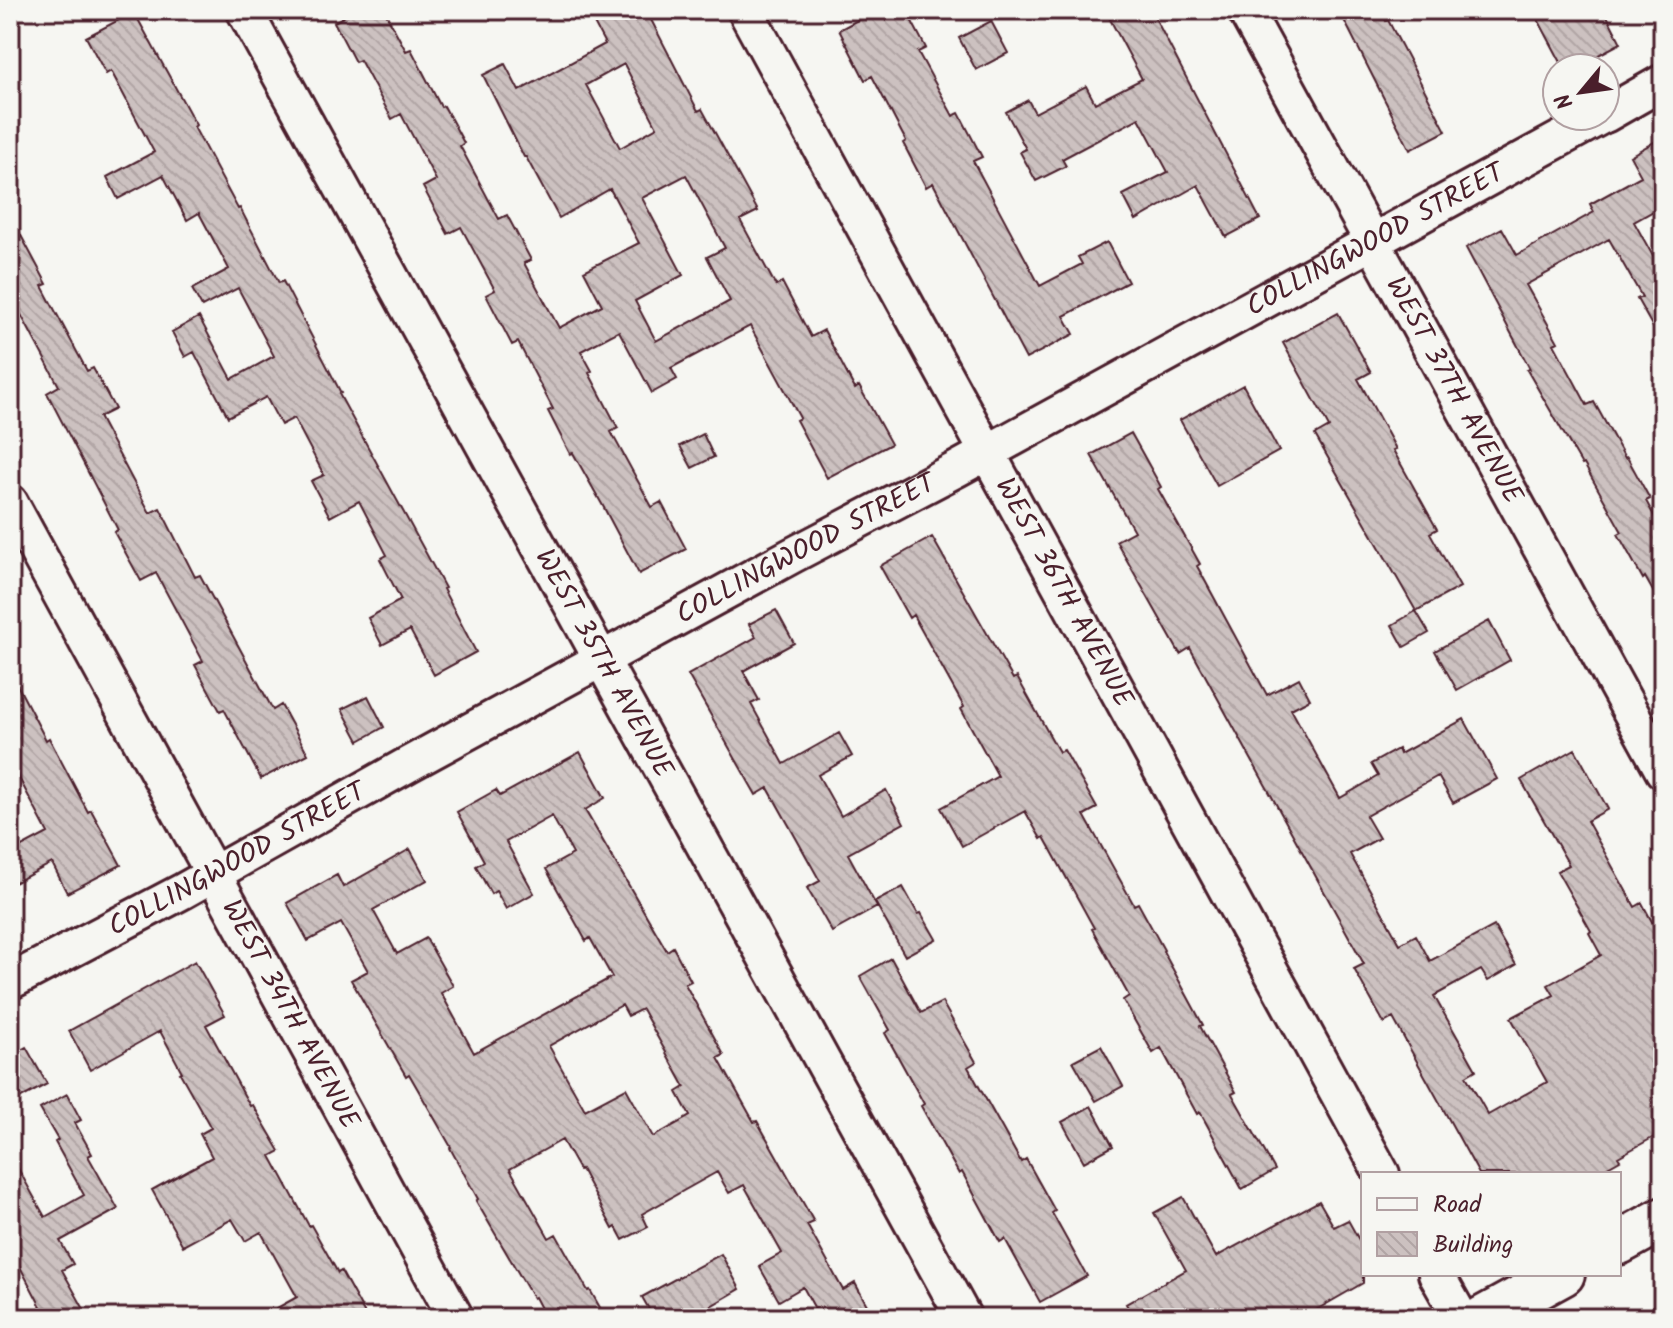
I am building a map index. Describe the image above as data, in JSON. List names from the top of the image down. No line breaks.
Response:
{"streets":{"street":["COLLINGWOOD STREET","WEST 37TH AVENUE","WEST 36TH AVENUE","WEST 35TH AVENUE","WEST 34TH AVENUE"]},"crossings":[["COLLINGWOOD STREET","WEST 37TH AVENUE"],["COLLINGWOOD STREET","WEST 36TH AVENUE"],["COLLINGWOOD STREET","WEST 35TH AVENUE"],["COLLINGWOOD STREET","WEST 34TH AVENUE"]],"legend":["Road","Building"],"north":"bottom left"}
